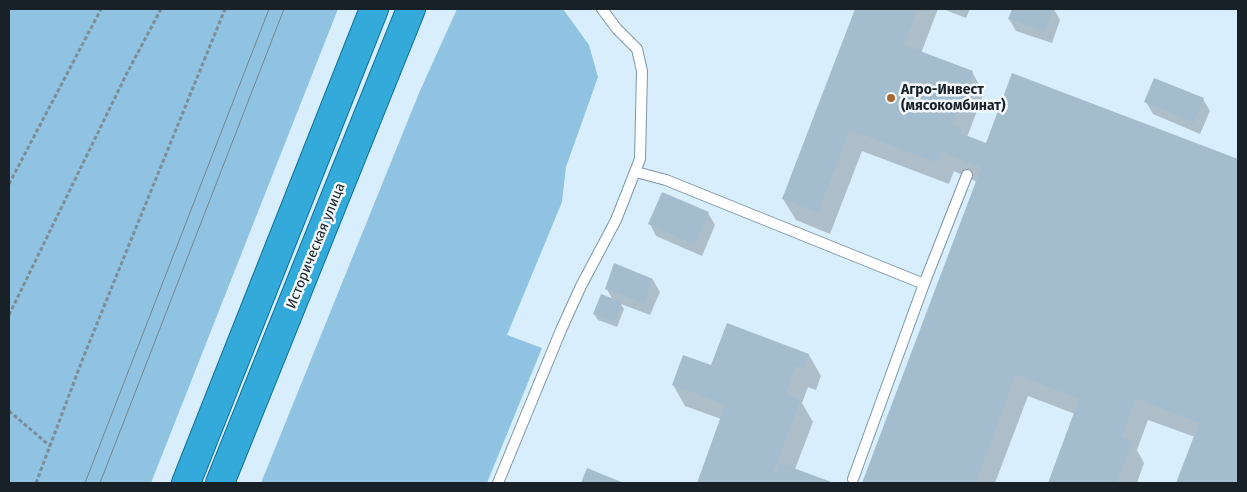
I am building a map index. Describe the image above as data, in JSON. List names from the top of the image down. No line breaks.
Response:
{"streets":{"highway":["Историческая улица"]},"places":["Агро-Инвест (мясокомбинат)"]}
